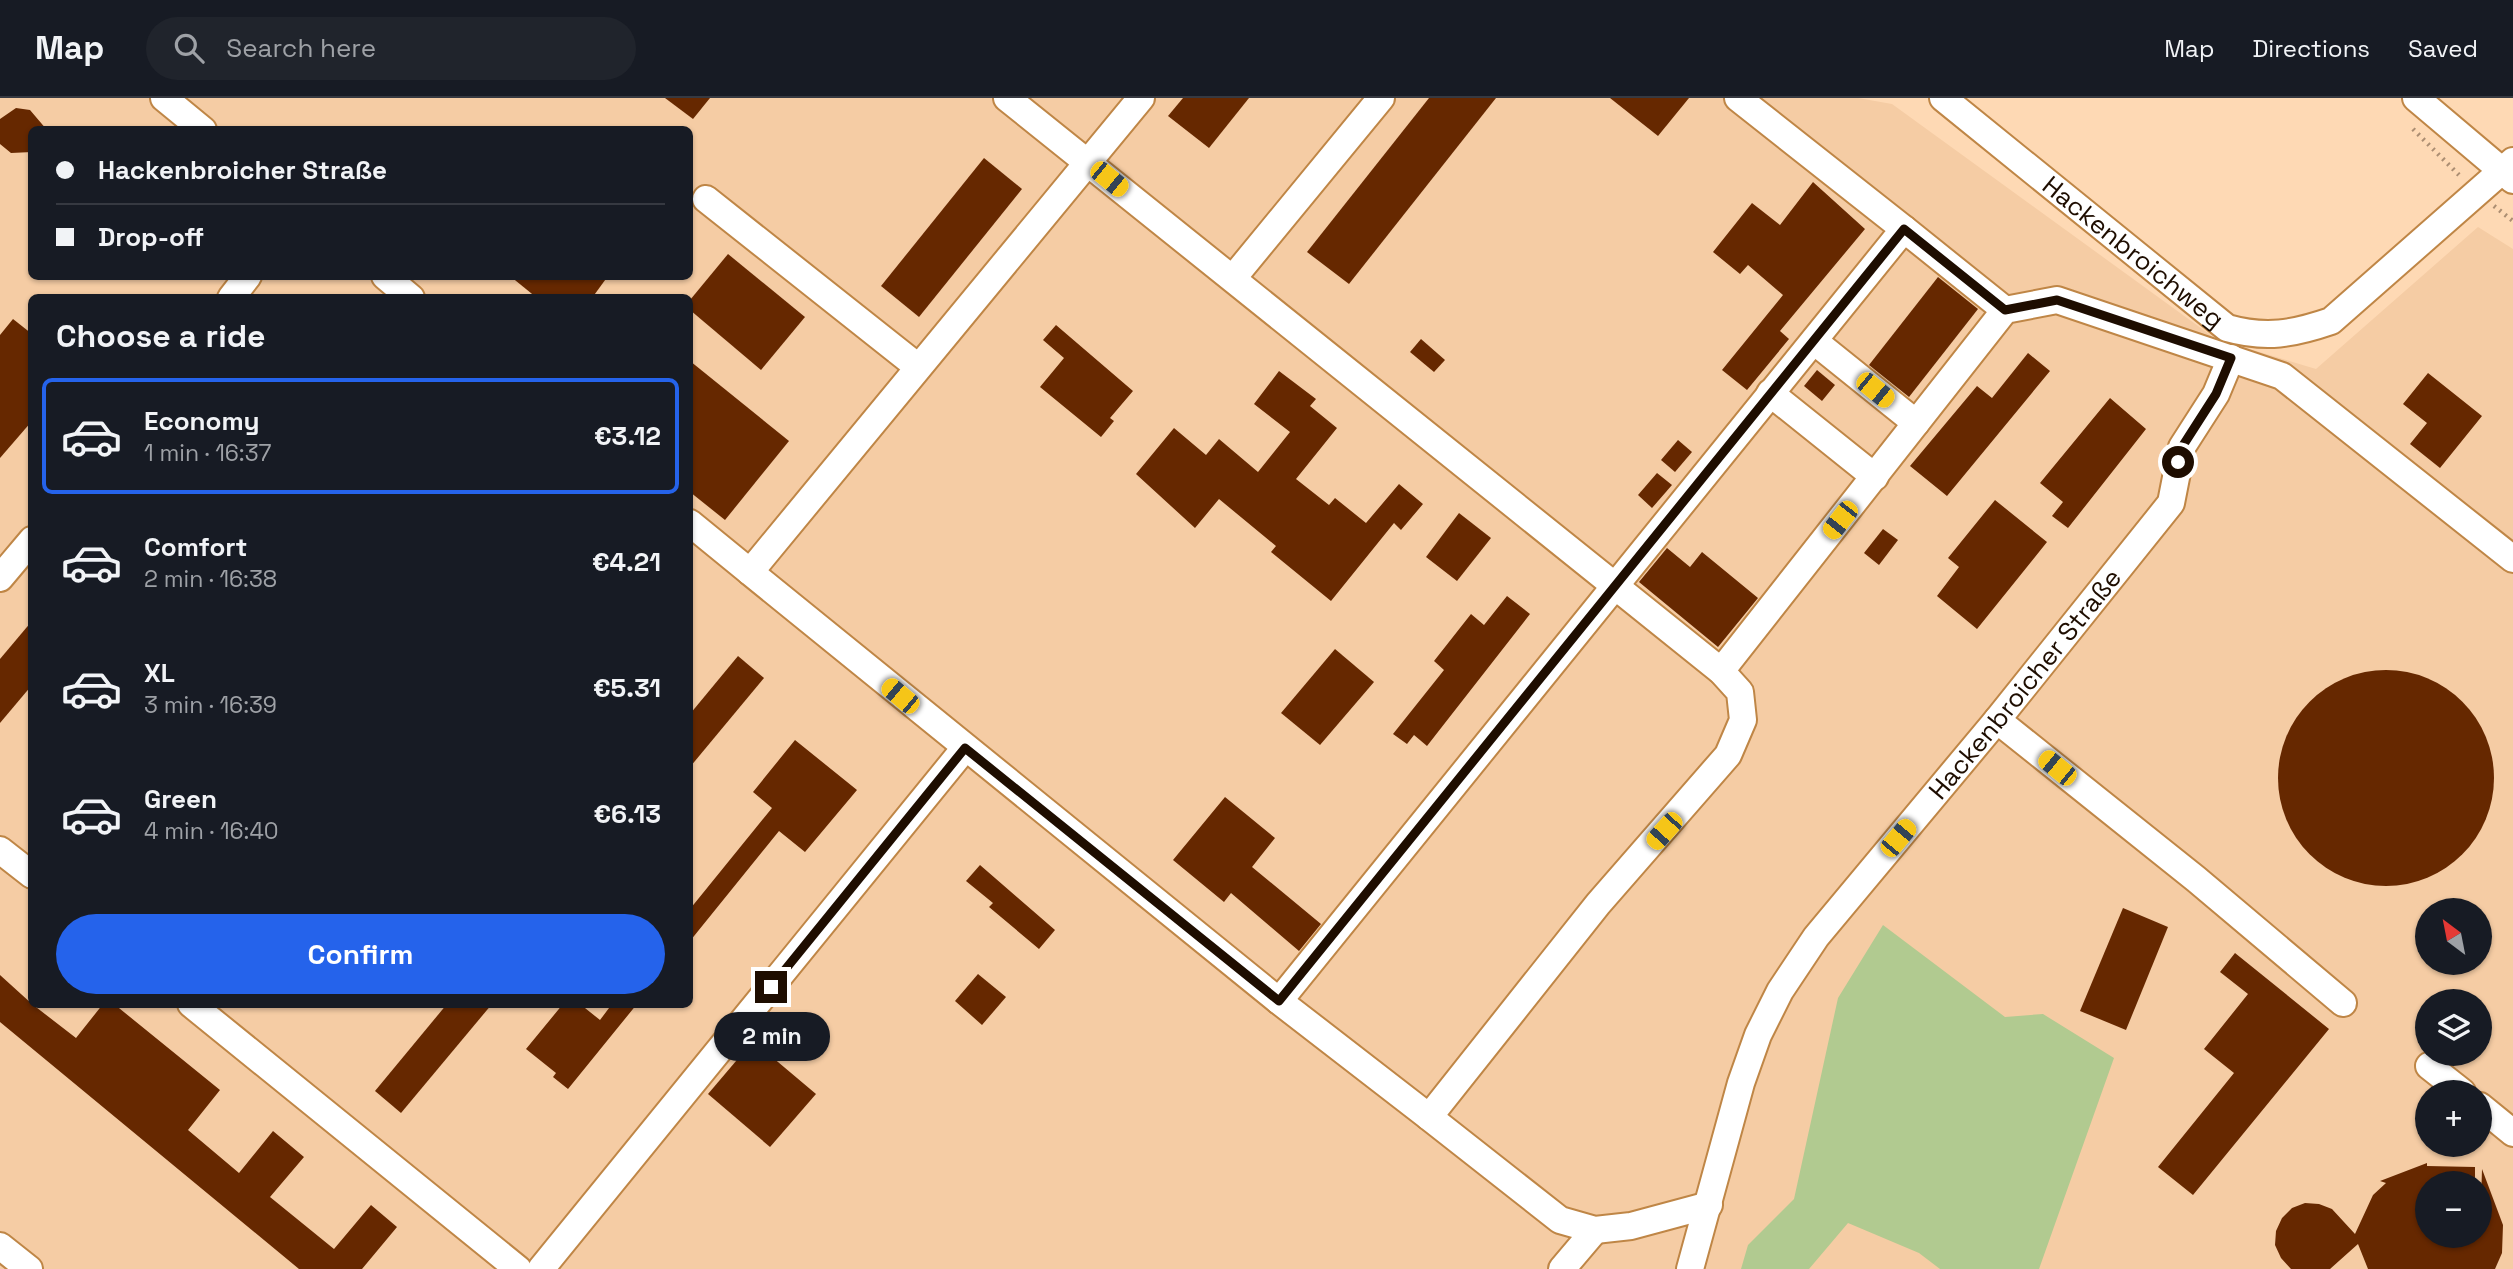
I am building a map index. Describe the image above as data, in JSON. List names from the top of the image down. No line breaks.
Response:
{"streets":{"street":["Hackenbroichweg","Hackenbroicher Straße"]},"north":"top left","page":{"header":"Map","search":"Search here","nav":["Map","Directions","Saved"],"banner":["Hackenbroicher Straße","Drop-off"],"heading":"Choose a ride","list":[{"name":"Economy","note":"1 min · 16:37","value":"€3.12"},{"name":"Comfort","note":"2 min · 16:38","value":"€4.21"},{"name":"XL","note":"3 min · 16:39","value":"€5.31"},{"name":"Green","note":"4 min · 16:40","value":"€6.13"}],"map_buttons":["+","−"],"buttons":"Confirm","bubble":"2 min"}}
